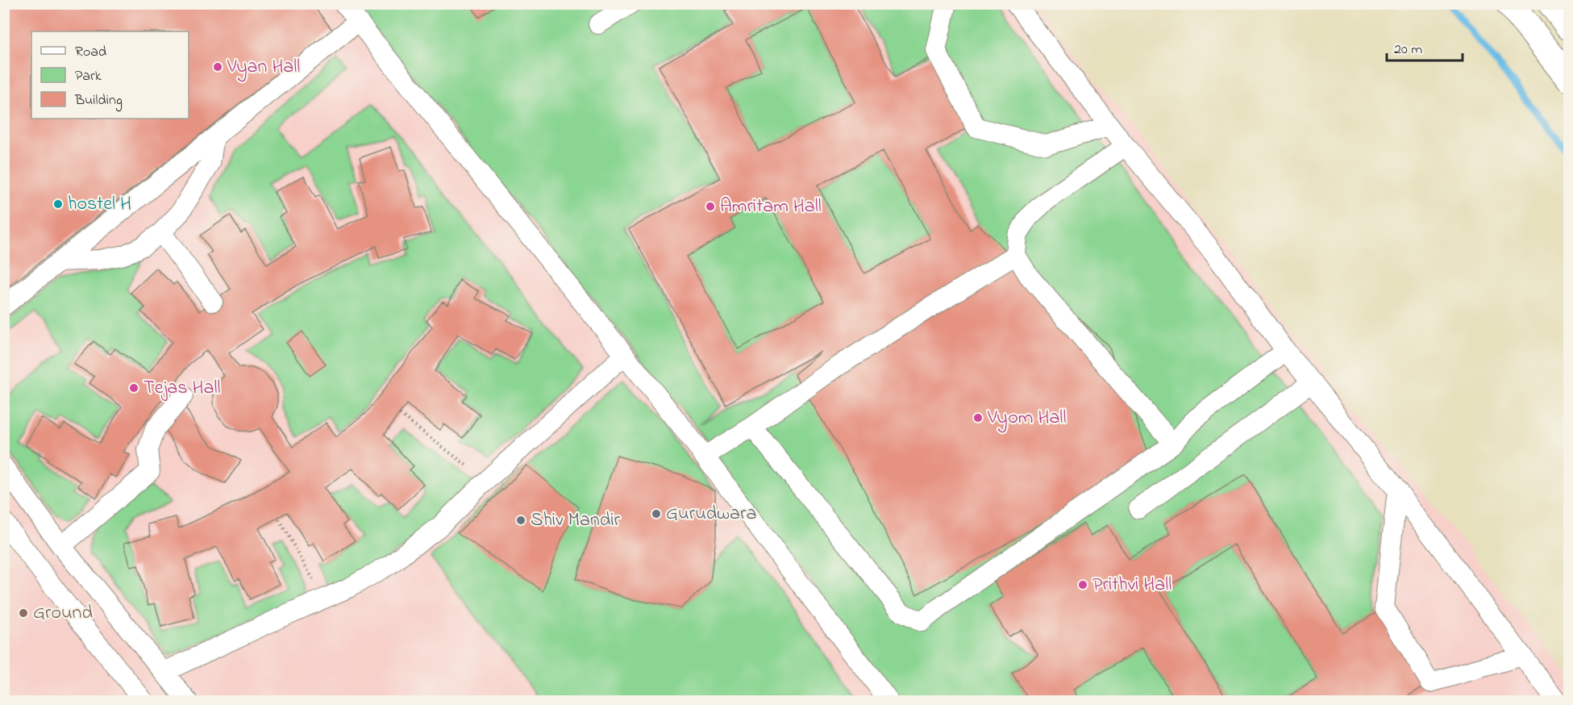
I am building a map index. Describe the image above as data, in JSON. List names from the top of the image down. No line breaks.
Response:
{"places":["Vyan Hall","hostel H","Amritam Hall","Tejas Hall","Vyom Hall","Gurudwara","Shiv Mandir","Prithvi Hall","Ground"],"legend":["Road","Park","Building"],"scale_bar":"20 m"}
